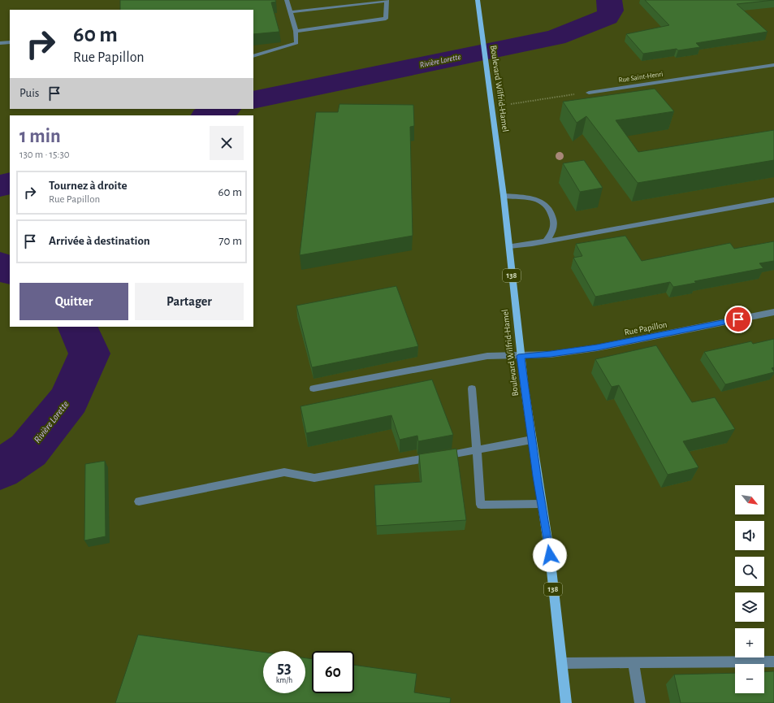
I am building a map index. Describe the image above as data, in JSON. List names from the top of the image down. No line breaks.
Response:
{"streets":{"main road":["Boulevard Wilfrid-Hamel","138"],"street":["Rue Saint-Henri","Rue Papillon"]},"crossings":[["Boulevard Wilfrid-Hamel","Rue Papillon"]],"water":["Rivière Lorette"],"north":"bottom right","page":{"turn":["60 m","Rue Papillon"],"then":"Puis","heading":["1 min","130 m · 15:30"],"list":[{"name":"Tournez à droite","note":"Rue Papillon","value":"60 m"},{"name":"Arrivée à destination","value":"70 m"}],"buttons":["Quitter","Partager"],"map_buttons":["+","−"],"speed":"53 km/h","limit":"60"}}
